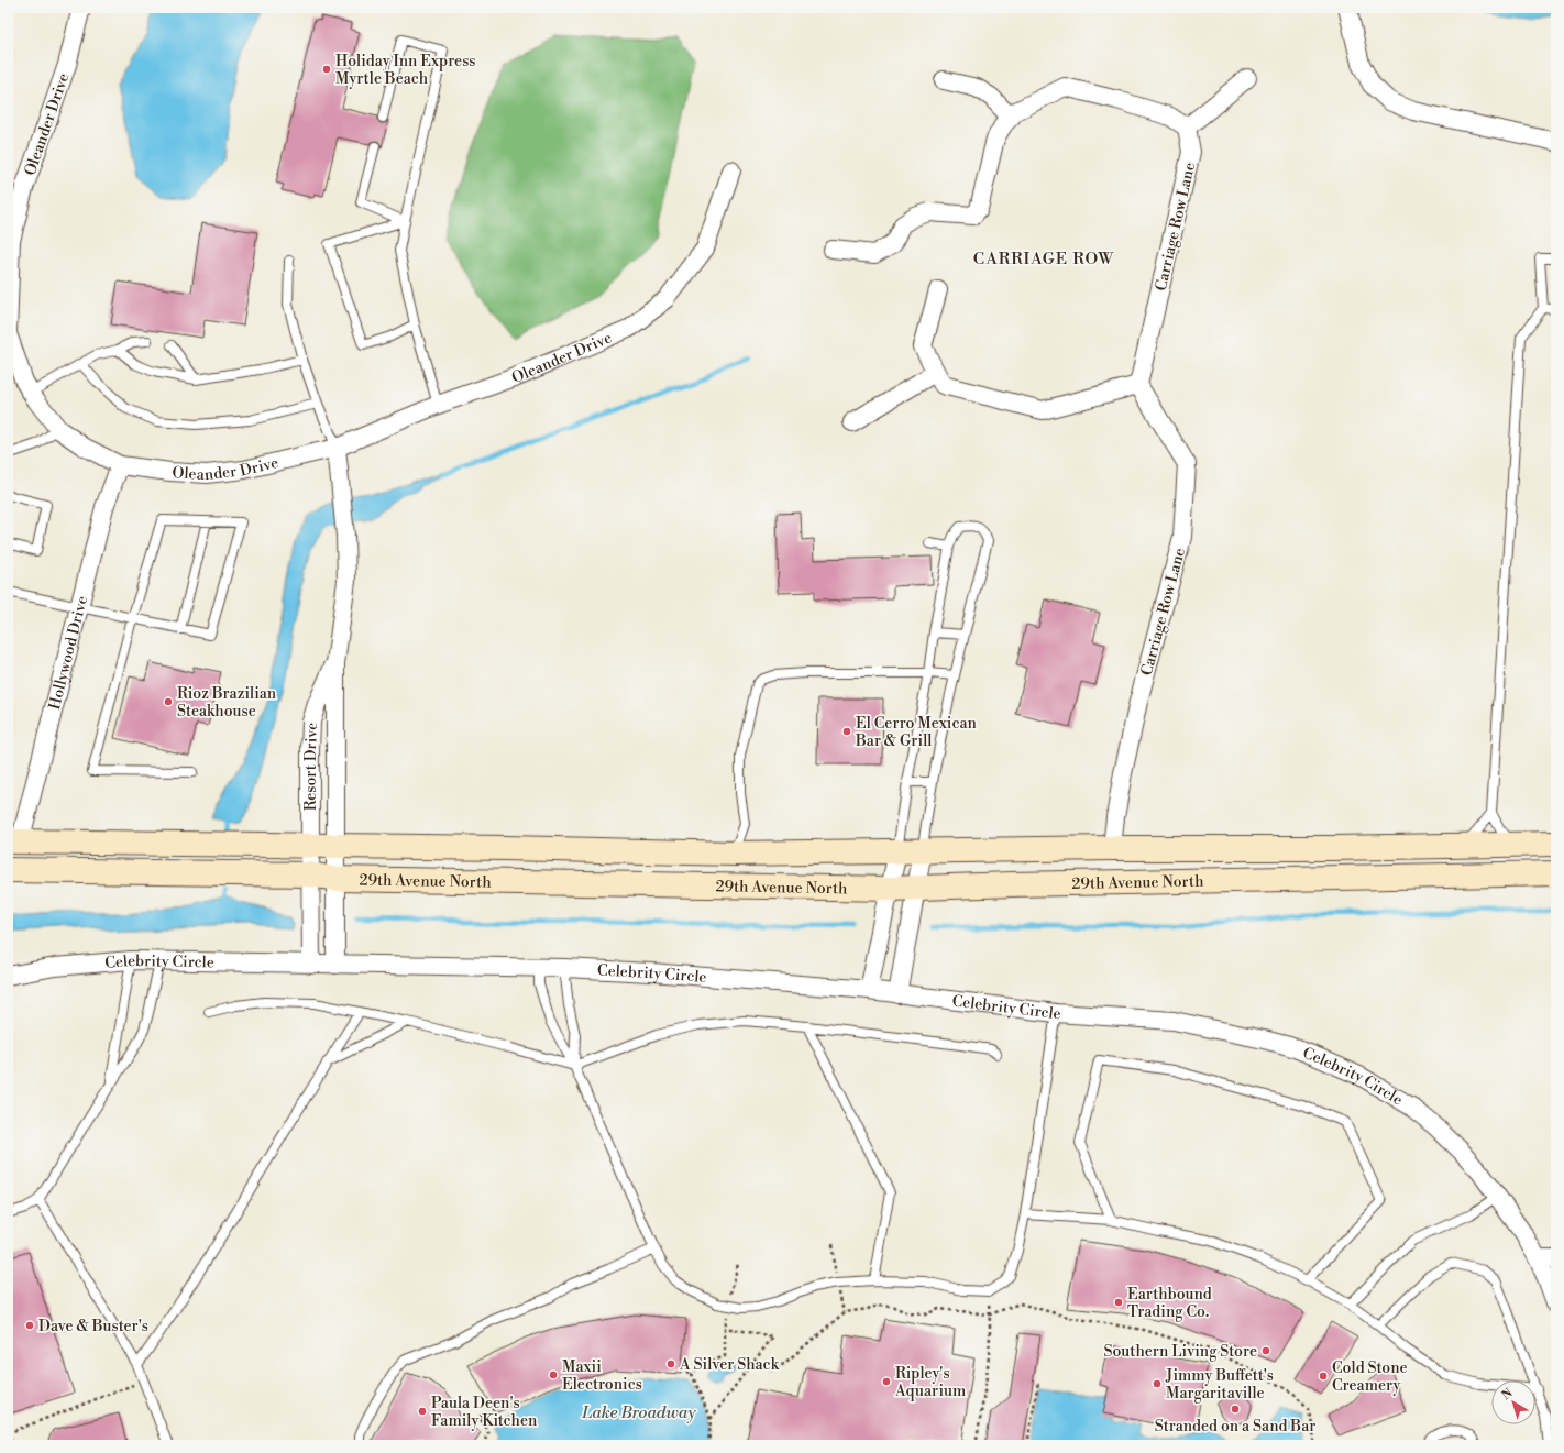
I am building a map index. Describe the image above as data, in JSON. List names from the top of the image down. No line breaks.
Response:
{"streets":{"main road":["29th Avenue North"],"street":["Oleander Drive","Carriage Row Lane","Hollywood Drive","Resort Drive","Celebrity Circle"]},"crossings":[["Oleander Drive","Hollywood Drive"],["Oleander Drive","Resort Drive"],["Carriage Row Lane","29th Avenue North"],["Hollywood Drive","29th Avenue North"],["Resort Drive","29th Avenue North"]],"districts":["CARRIAGE ROW"],"water":["Lake Broadway"],"places":["Holiday Inn Express Myrtle Beach","Rioz Brazilian Steakhouse","El Cerro Mexican Bar & Grill","Earthbound Trading Co.","Dave & Buster's","Southern Living Store","A Silver Shack","Maxii Electronics","Cold Stone Creamery","Ripley's Aquarium","Jimmy Buffett's Margaritaville","Stranded on a Sand Bar","Paula Deen's Family Kitchen"],"north":"top left"}
